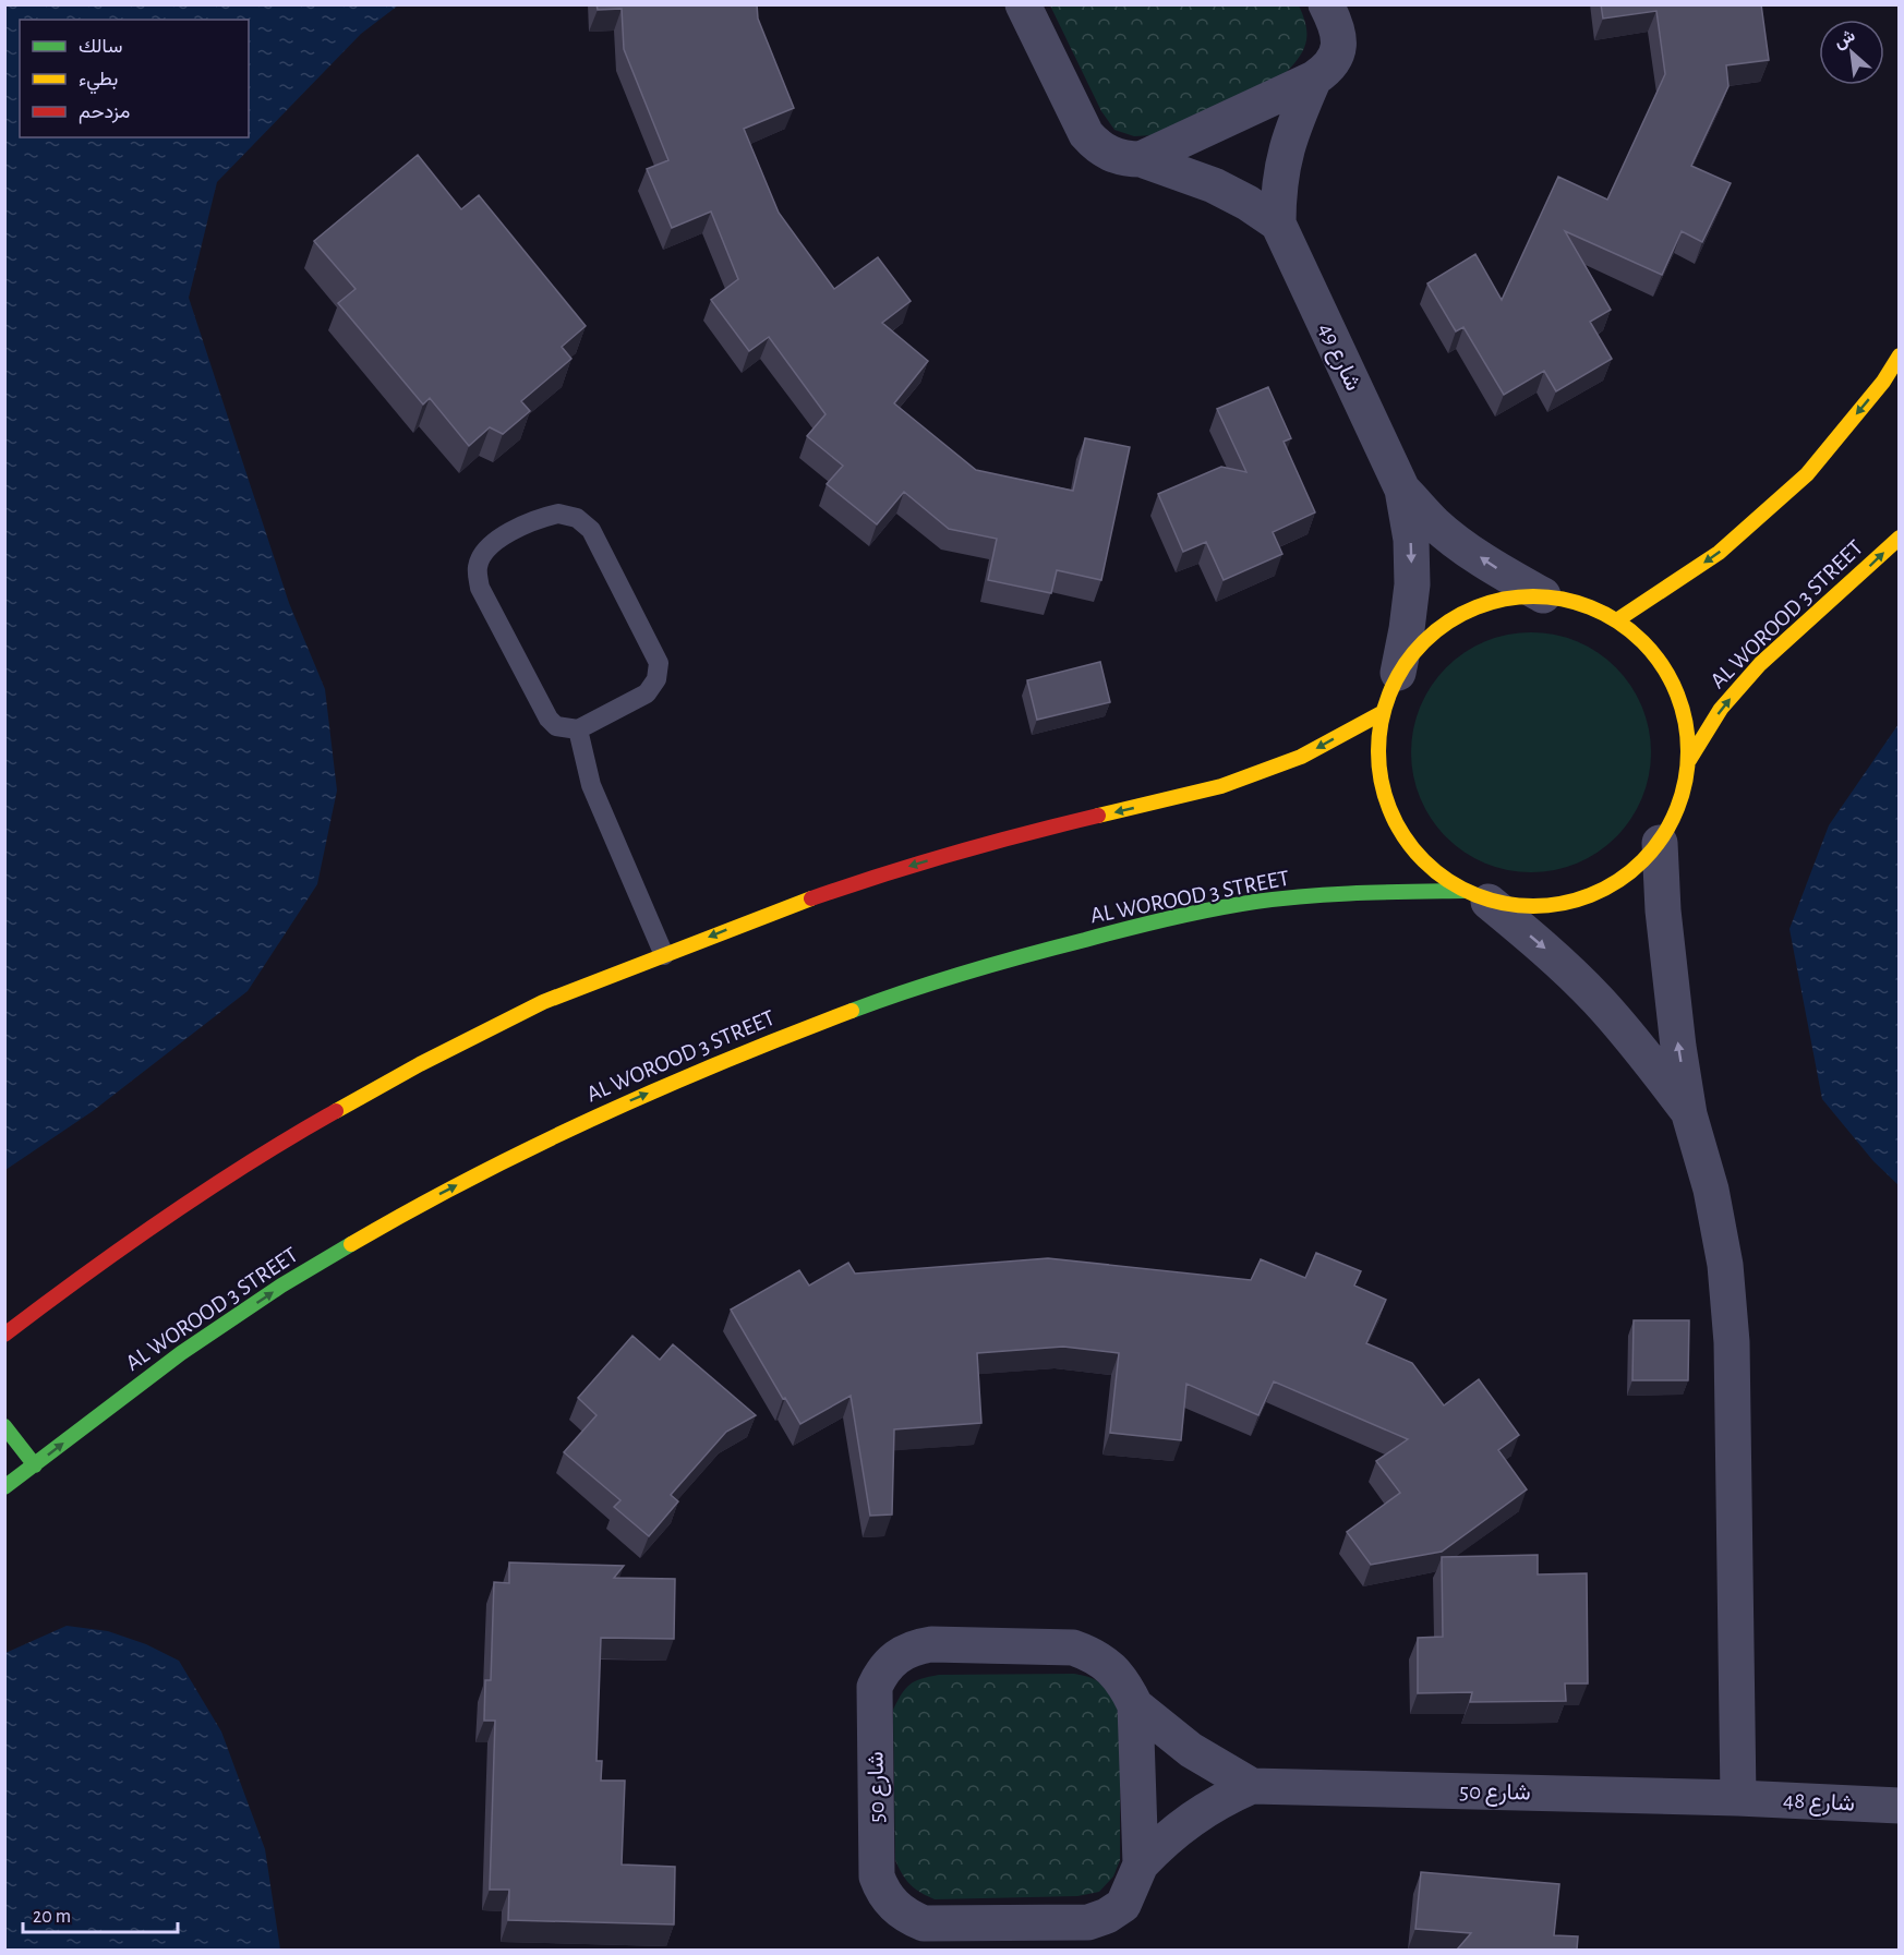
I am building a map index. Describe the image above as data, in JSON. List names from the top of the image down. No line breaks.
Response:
{"streets":{"street":["شارع 49","AL WOROOD 3 STREET","شارع 50","شارع 48"]},"crossings":[["شارع 50","شارع 48"]],"legend":["سالك","بطيء","مزدحم"],"scale_bar":"20 m","north":"top left"}
